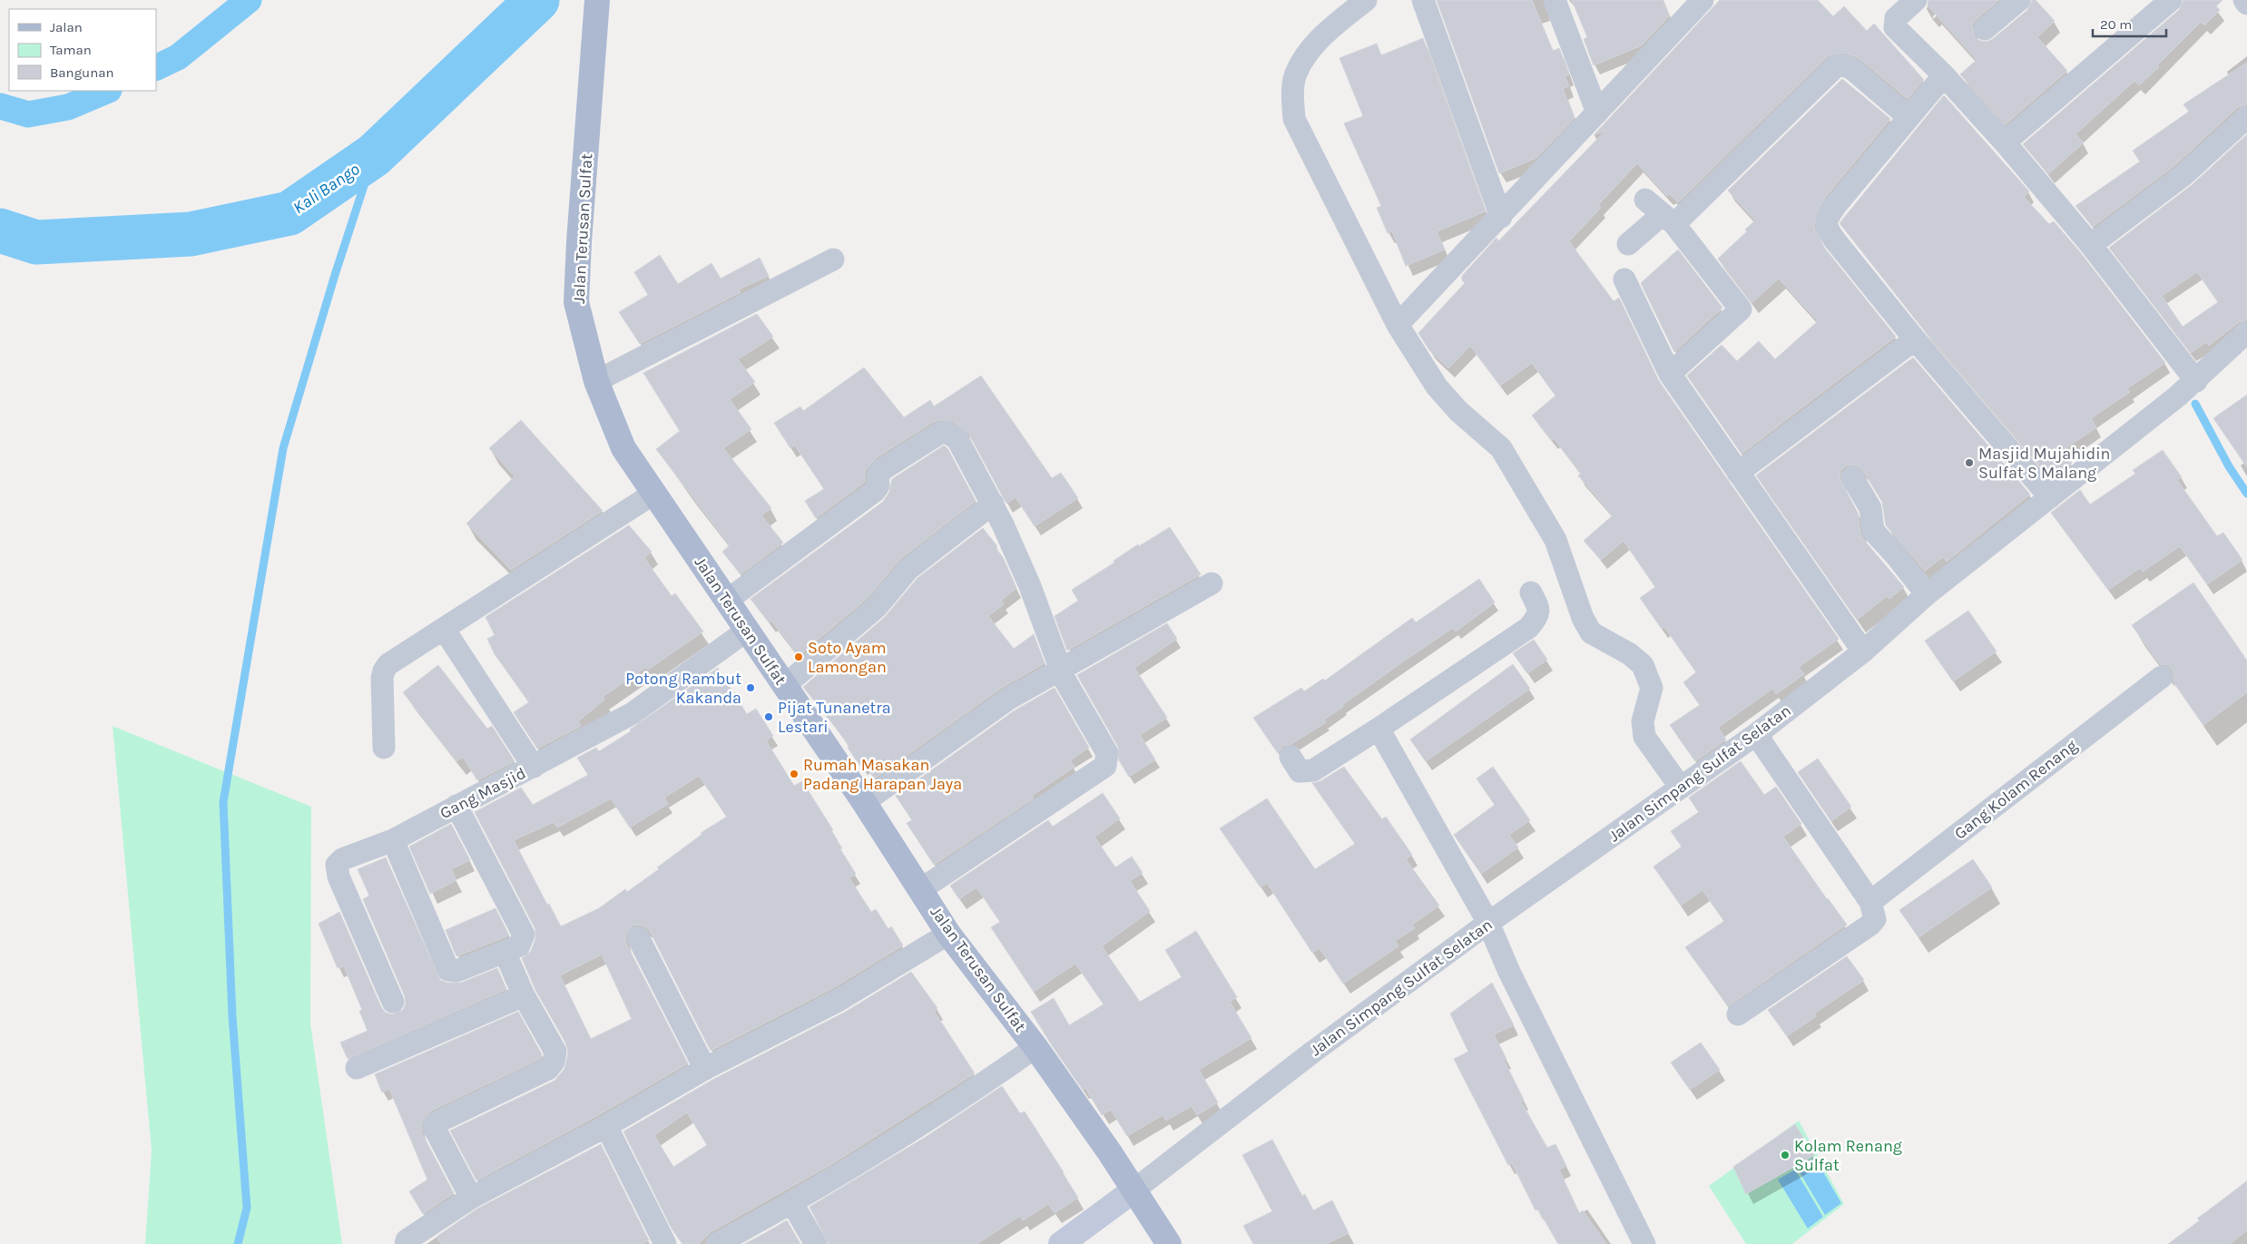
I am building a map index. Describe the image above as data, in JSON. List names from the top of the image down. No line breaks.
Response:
{"streets":{"main road":["Jalan Terusan Sulfat"],"street":["Jalan Simpang Sulfat Selatan","Gang Kolam Renang","Gang Masjid"]},"crossings":[["Jalan Terusan Sulfat","Jalan Simpang Sulfat Selatan"],["Jalan Terusan Sulfat","Gang Masjid"]],"water":["Kali Bango"],"places":["Masjid Mujahidin Sulfat S Malang","Soto Ayam Lamongan","Potong Rambut Kakanda","Pijat Tunanetra Lestari","Rumah Masakan Padang Harapan Jaya","Kolam Renang Sulfat"],"legend":["Jalan","Taman","Bangunan"],"scale_bar":"20 m"}
